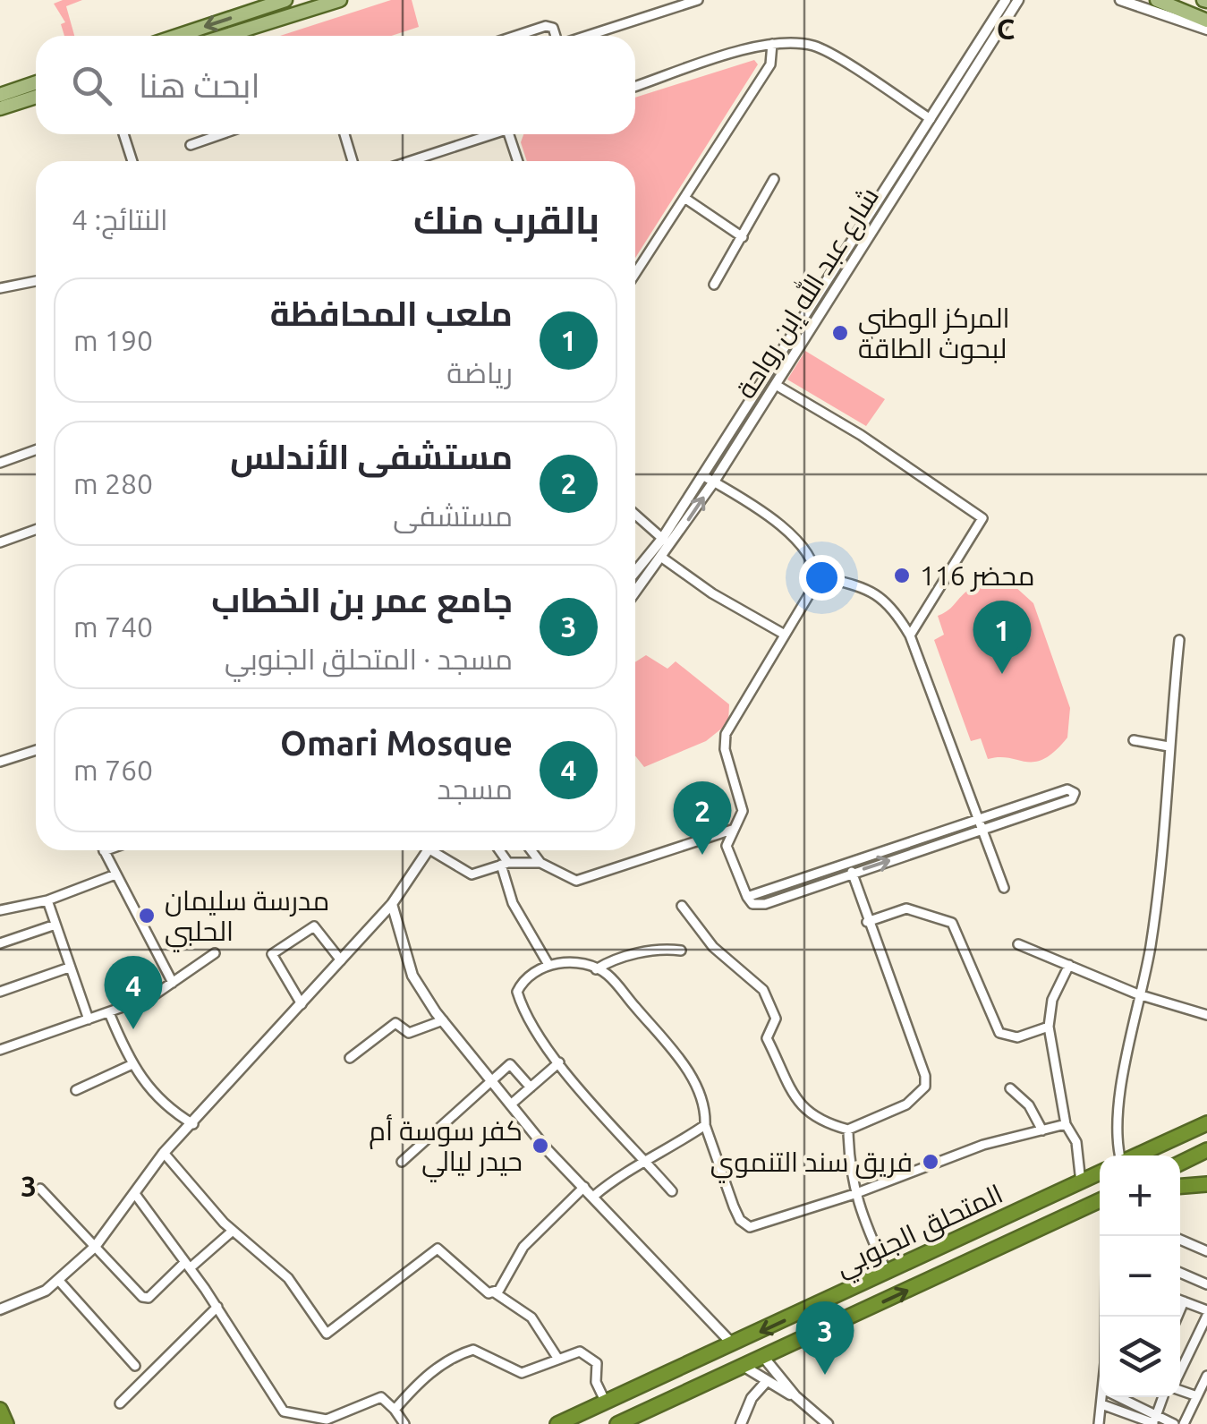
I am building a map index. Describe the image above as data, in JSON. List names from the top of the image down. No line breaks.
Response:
{"streets":{"highway":["المتحلق الجنوبي"],"street":["شارع عبد الله إبن رواحة"]},"places":["المركز الوطني لبحوث الطاقة","محضر 116","مدرسة سليمان الحلبي","كفر سوسة أم حيدر ليالي","فريق سند التنموي"],"page":{"search":"ابحث هنا","heading":["بالقرب منك","النتائج: 4"],"list":[{"mark":"1","name":"ملعب المحافظة","note":"رياضة","value":"190 m"},{"mark":"2","name":"مستشفى الأندلس","note":"مستشفى","value":"280 m"},{"mark":"3","name":"جامع عمر بن الخطاب","note":"مسجد · المتحلق الجنوبي","value":"740 m"},{"mark":"4","name":"Omari Mosque","note":"مسجد","value":"760 m"}],"pins":["1","2","4","3"],"map_buttons":["+","−"]},"grid":{"columns":["C"],"rows":["3"]}}
